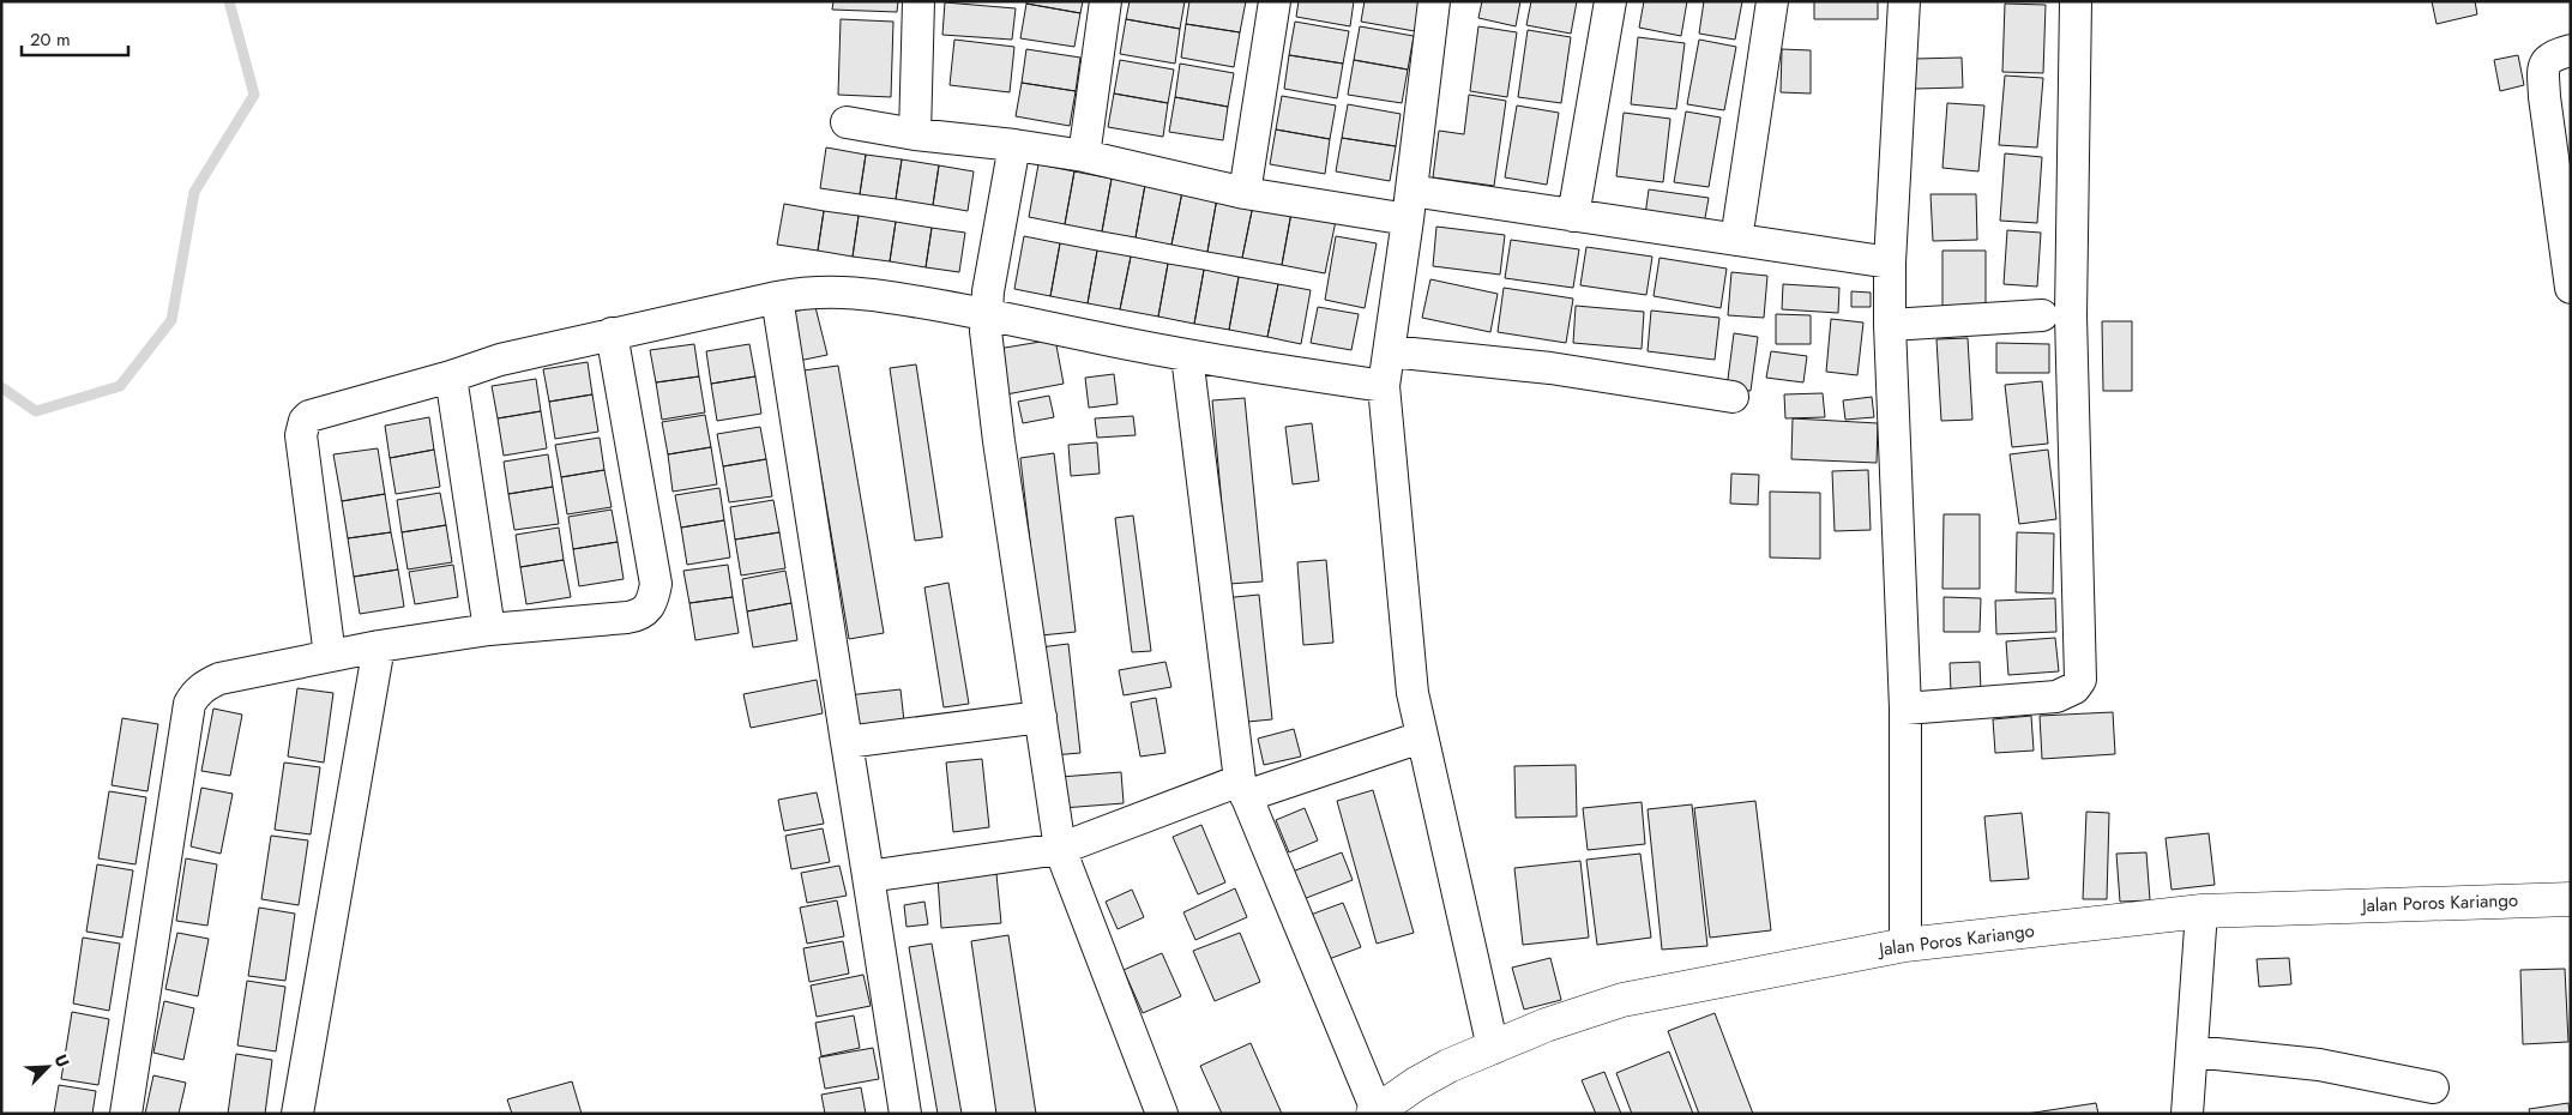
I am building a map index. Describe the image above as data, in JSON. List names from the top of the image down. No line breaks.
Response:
{"streets":{"main road":["Jalan Poros Kariango"]},"scale_bar":"20 m","north":"top right"}
